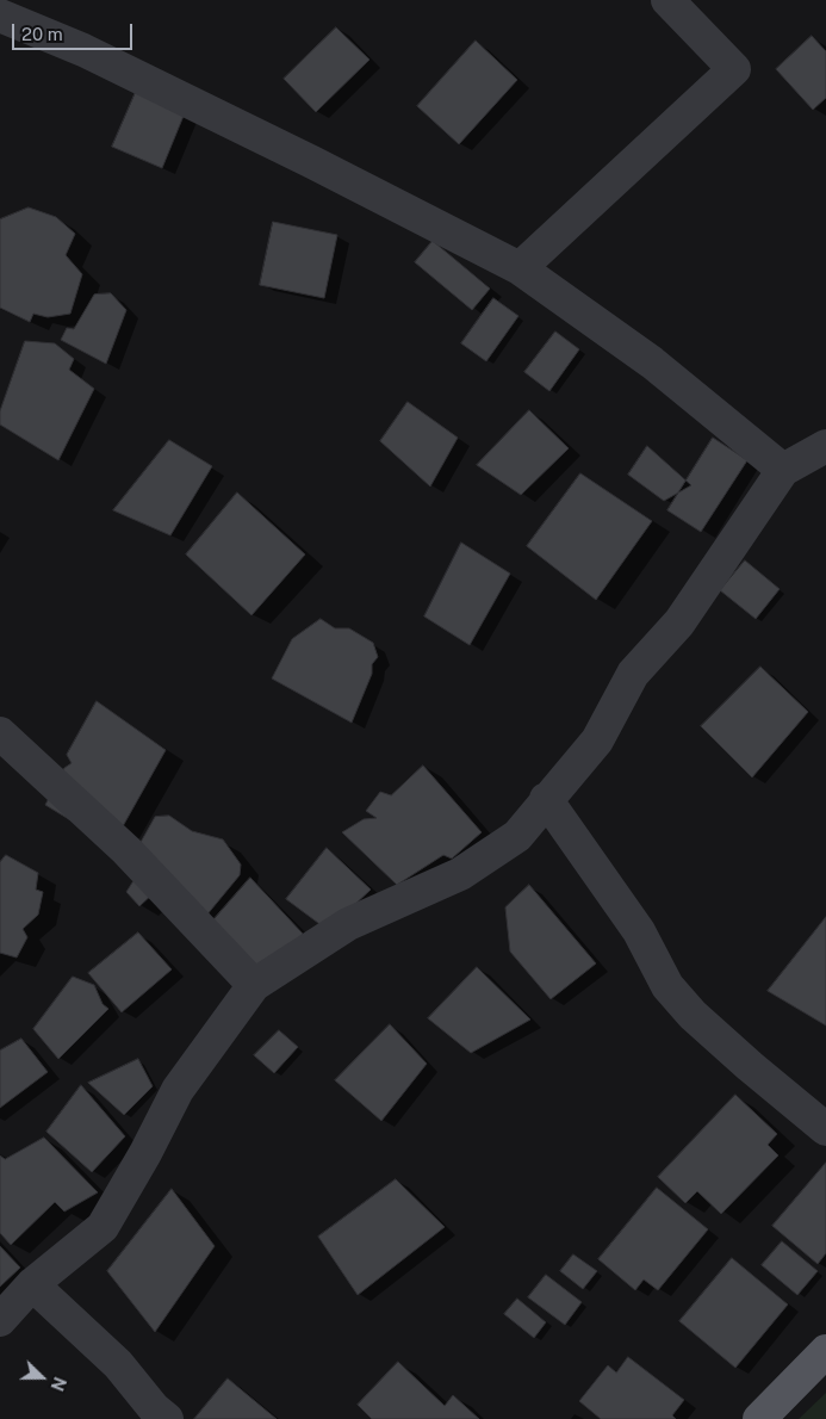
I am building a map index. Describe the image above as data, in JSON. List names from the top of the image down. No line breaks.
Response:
{"scale_bar":"20 m","north":"right"}
